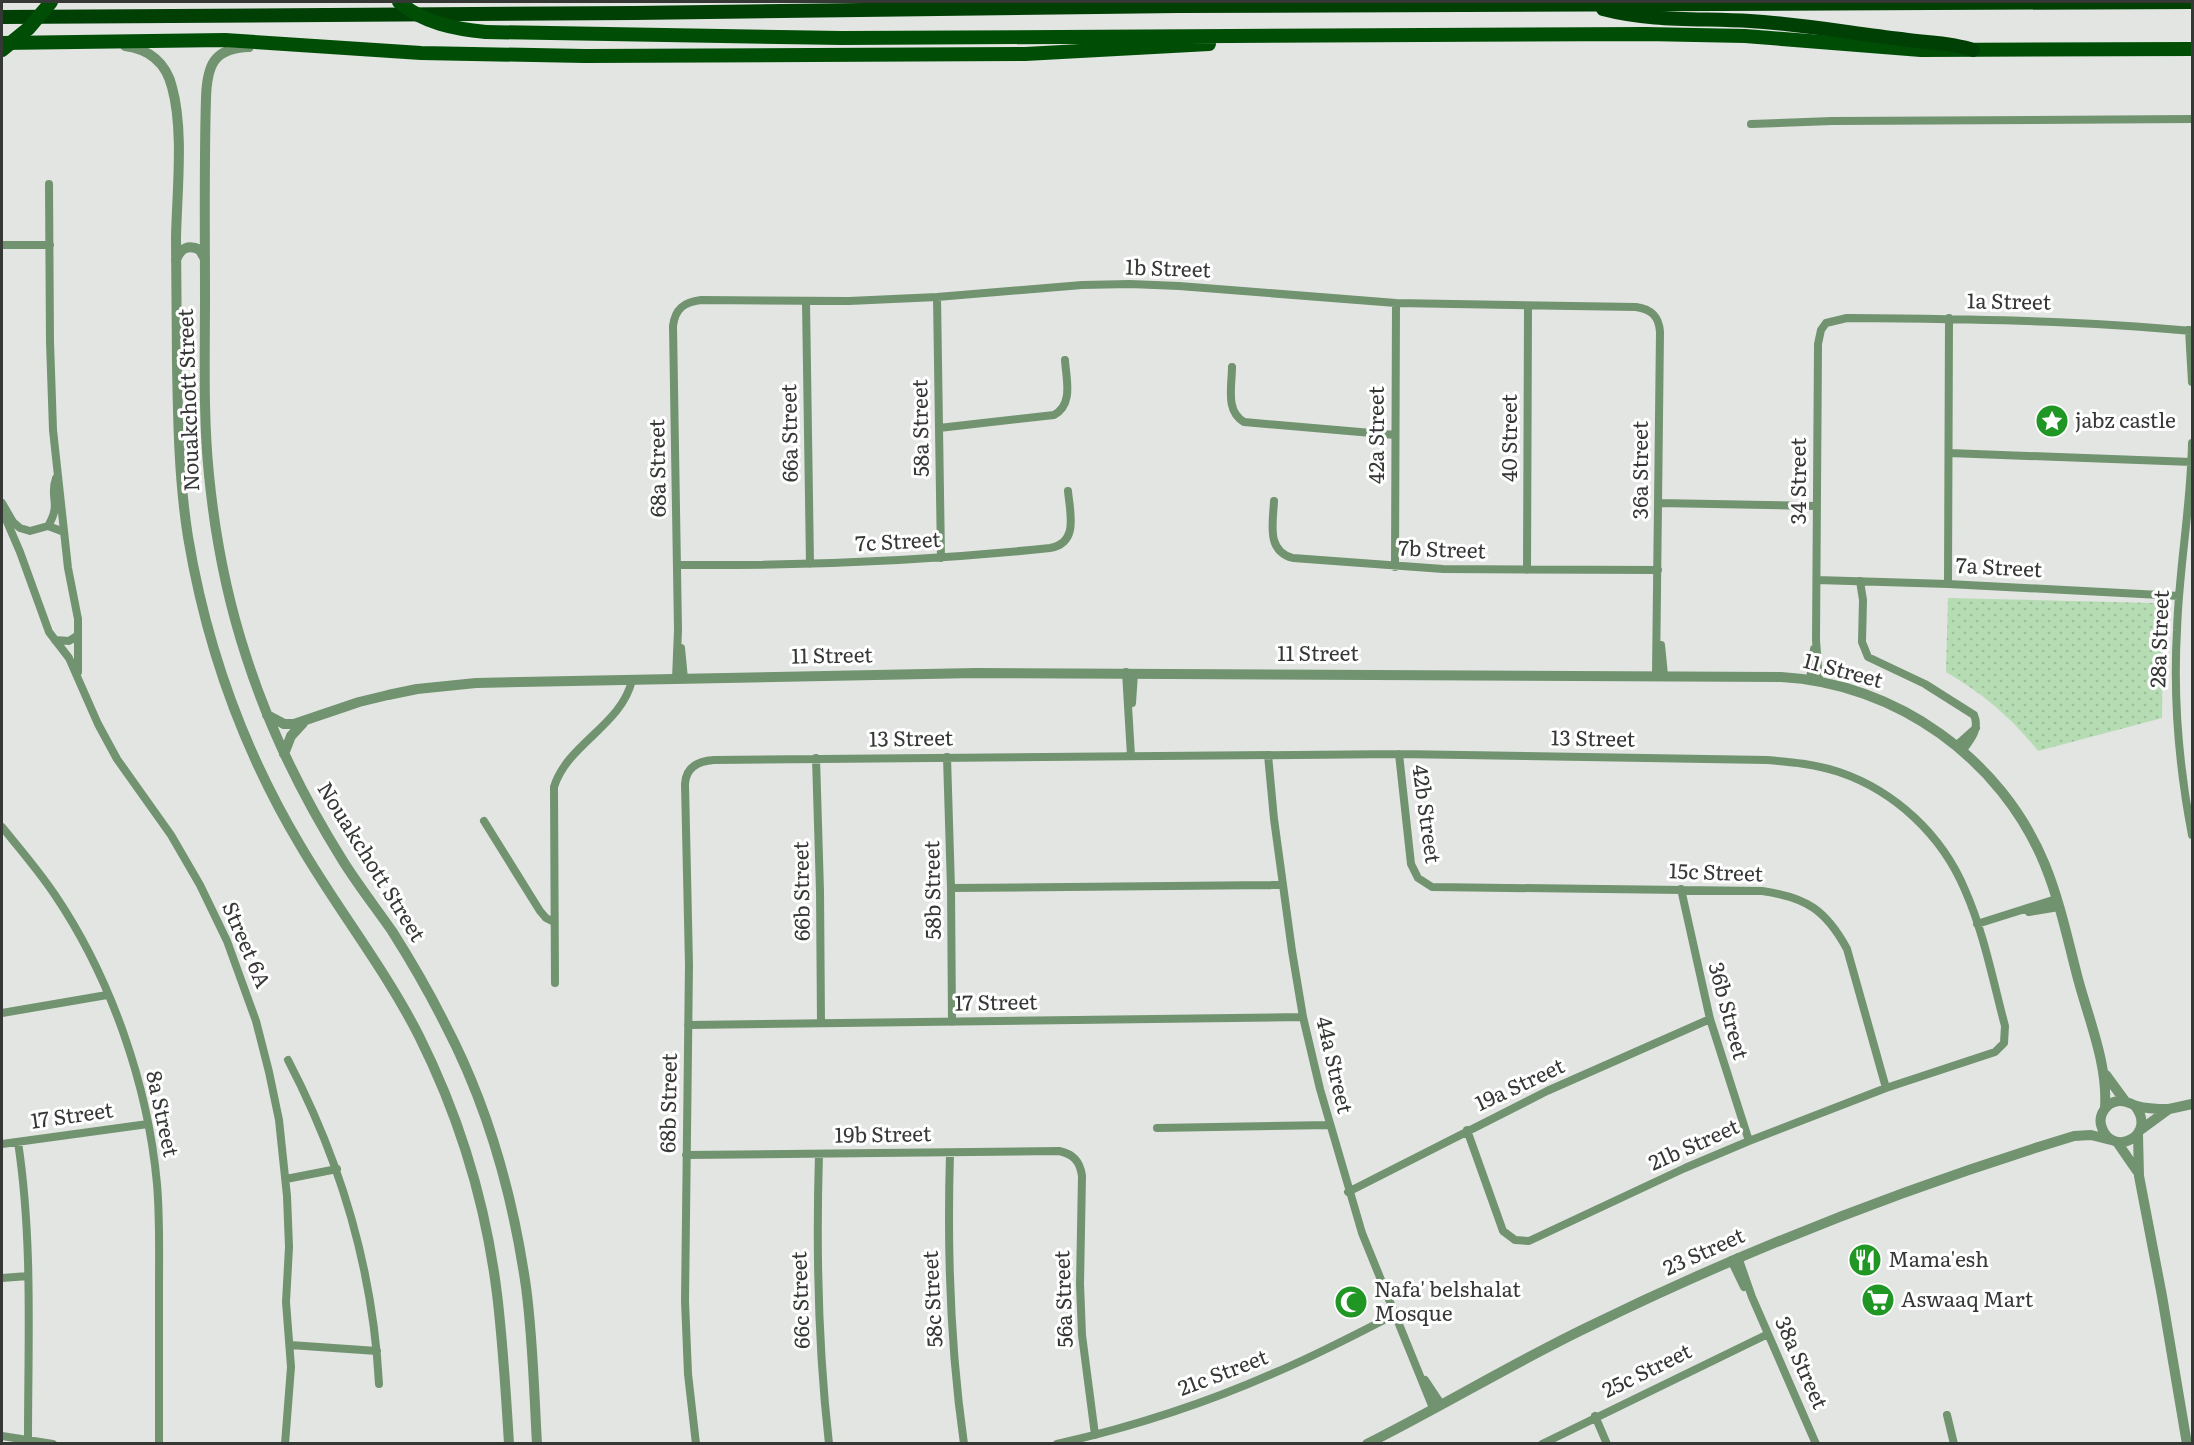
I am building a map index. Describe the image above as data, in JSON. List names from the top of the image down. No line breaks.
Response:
{"streets":{"street":["1b Street","1a Street","Nouakchott Street","58a Street","66a Street","42a Street","40 Street","68a Street","36a Street","34 Street","7c Street","7b Street","7a Street","28a Street","11 Street","13 Street","42b Street","15c Street","58b Street","66b Street","Street 6A","17 Street","36b Street","44a Street","19a Street","68b Street","8a Street","19b Street","21b Street","23 Street","58c Street","56a Street","66c Street","38a Street","25c Street","21c Street"]},"crossings":[["1b Street","58a Street"],["1b Street","66a Street"],["1b Street","42a Street"],["1b Street","40 Street"],["1b Street","68a Street"],["1b Street","36a Street"],["1a Street","34 Street"],["Nouakchott Street","11 Street"],["58a Street","7c Street"],["66a Street","7c Street"],["42a Street","7b Street"],["40 Street","7b Street"],["68a Street","7c Street"],["68a Street","11 Street"],["36a Street","7b Street"],["36a Street","11 Street"],["34 Street","7a Street"],["34 Street","11 Street"],["7a Street","28a Street"],["11 Street","23 Street"],["13 Street","42b Street"],["13 Street","58b Street"],["13 Street","66b Street"],["13 Street","44a Street"],["13 Street","68b Street"],["13 Street","21b Street"],["42b Street","15c Street"],["15c Street","36b Street"],["15c Street","21b Street"],["58b Street","17 Street"],["66b Street","17 Street"],["17 Street","44a Street"],["17 Street","68b Street"],["17 Street","8a Street"],["36b Street","19a Street"],["36b Street","21b Street"],["44a Street","19a Street"],["44a Street","23 Street"],["44a Street","21c Street"],["19a Street","21b Street"],["68b Street","19b Street"],["19b Street","58c Street"],["19b Street","56a Street"],["19b Street","66c Street"],["23 Street","38a Street"],["56a Street","21c Street"],["38a Street","25c Street"]],"places":{"place":["jabz castle"],"restaurant":["Mama'esh"],"supermarket":["Aswaaq Mart"],"mosque":["Nafa' belshalat Mosque"]}}
